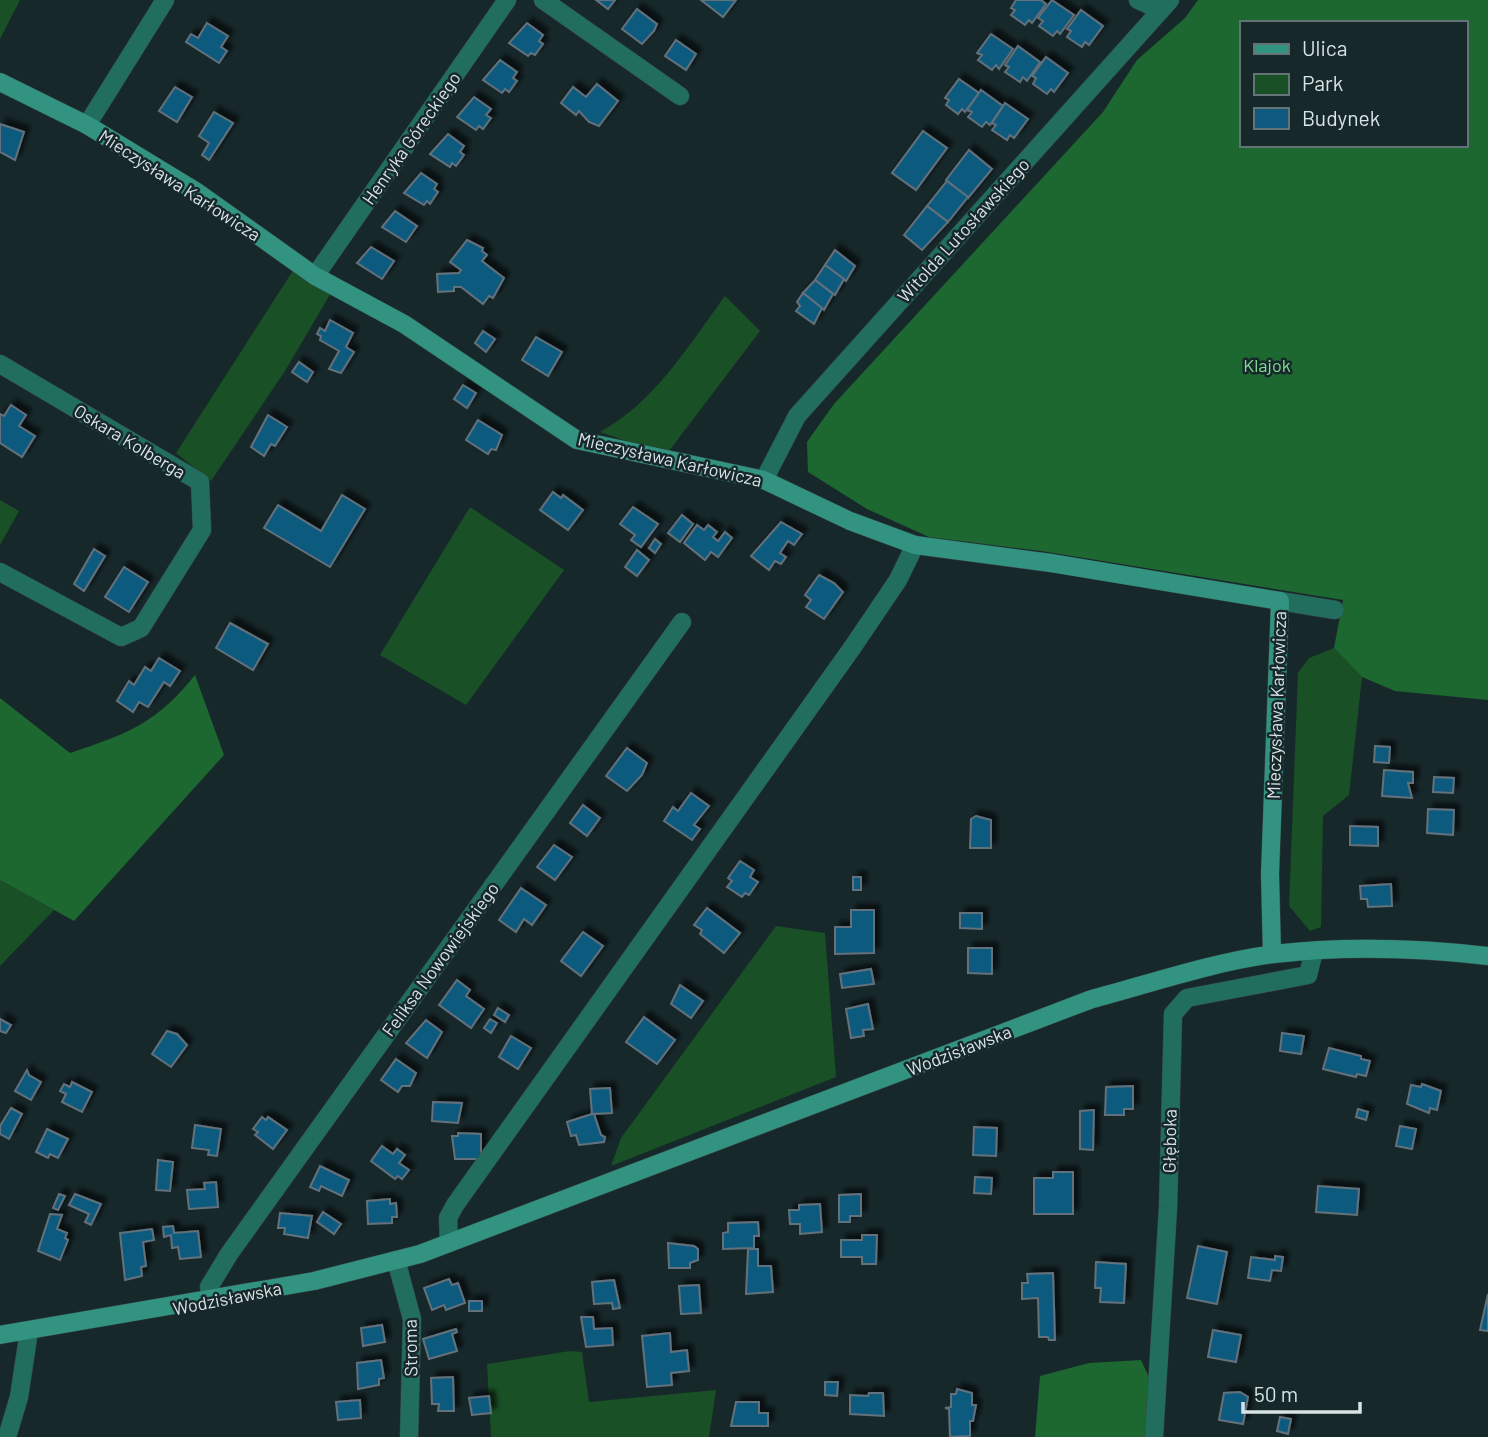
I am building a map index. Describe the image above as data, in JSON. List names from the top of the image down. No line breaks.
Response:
{"streets":{"street":["Henryka Góreckiego","Mieczysława Karłowicza","Witolda Lutosławskiego","Oskara Kolberga","Feliksa Nowowiejskiego","Wodzisławska","Głęboka","Stroma"]},"crossings":[["Henryka Góreckiego","Mieczysława Karłowicza"],["Mieczysława Karłowicza","Witolda Lutosławskiego"],["Mieczysława Karłowicza","Wodzisławska"],["Feliksa Nowowiejskiego","Wodzisławska"],["Wodzisławska","Głęboka"],["Wodzisławska","Stroma"]],"parks":["Klajok"],"legend":["Ulica","Park","Budynek"],"scale_bar":"50 m"}
